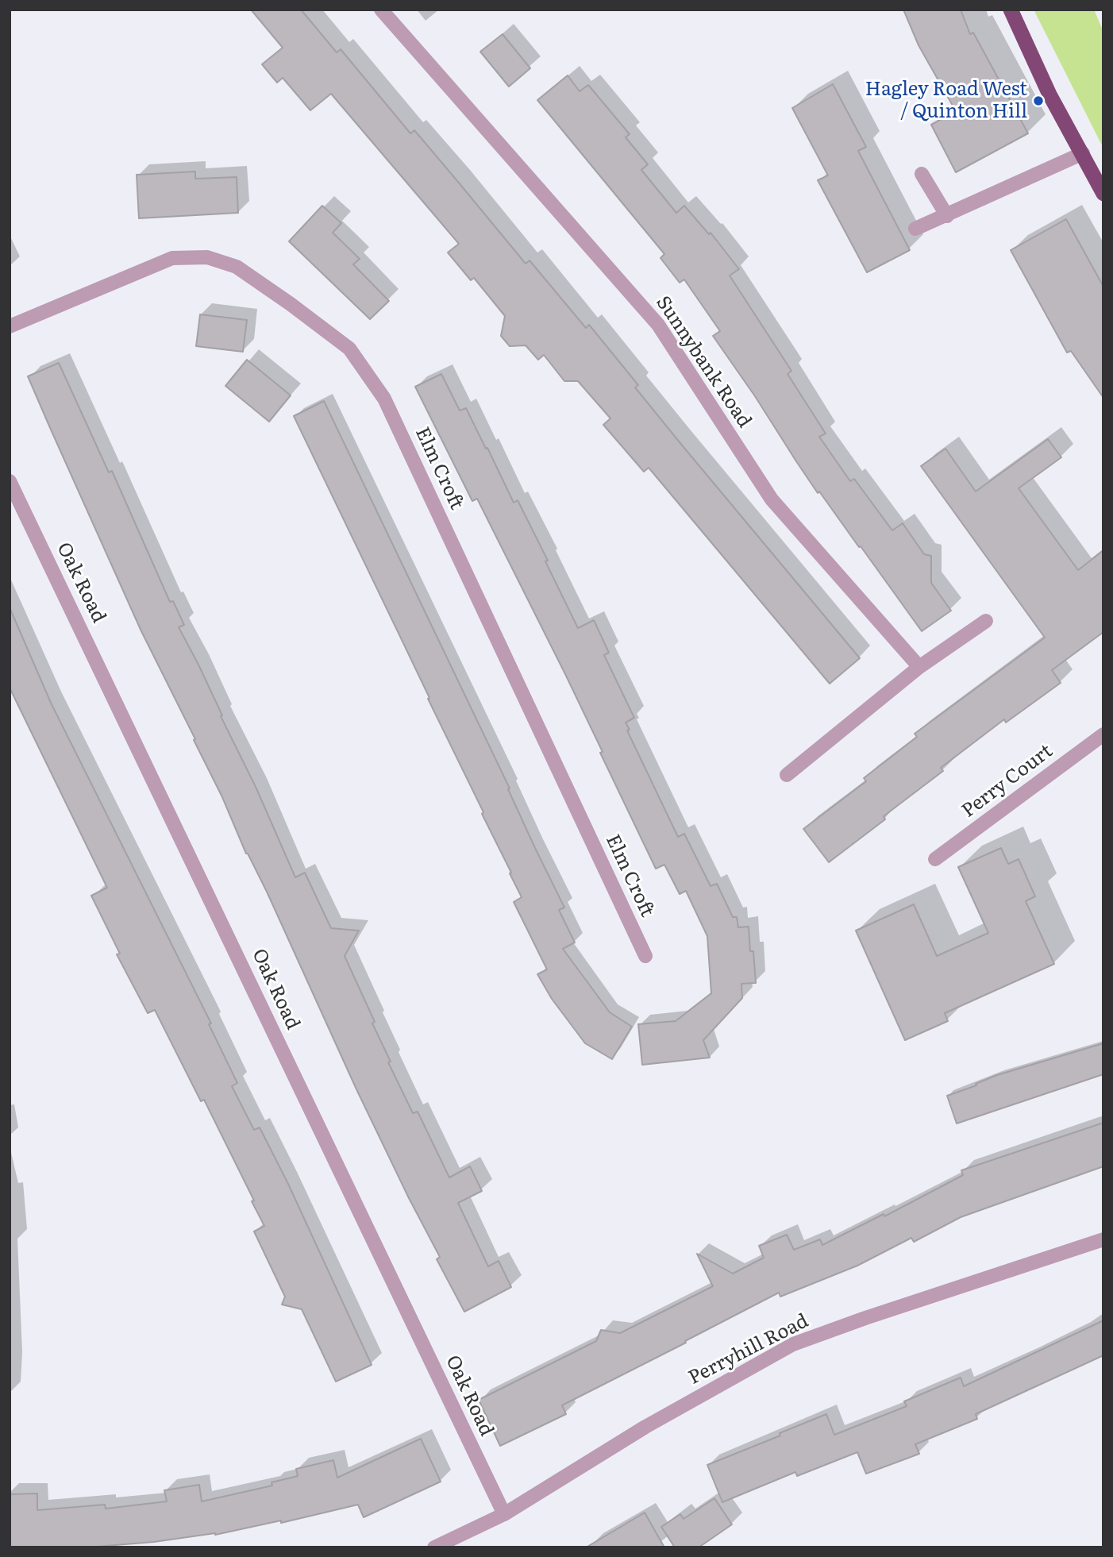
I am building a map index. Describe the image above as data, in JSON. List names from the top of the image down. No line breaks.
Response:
{"streets":{"street":["Sunnybank Road","Elm Croft","Oak Road","Perry Court","Perryhill Road"]},"crossings":[["Oak Road","Perryhill Road"]],"places":["Hagley Road West / Quinton Hill"]}
